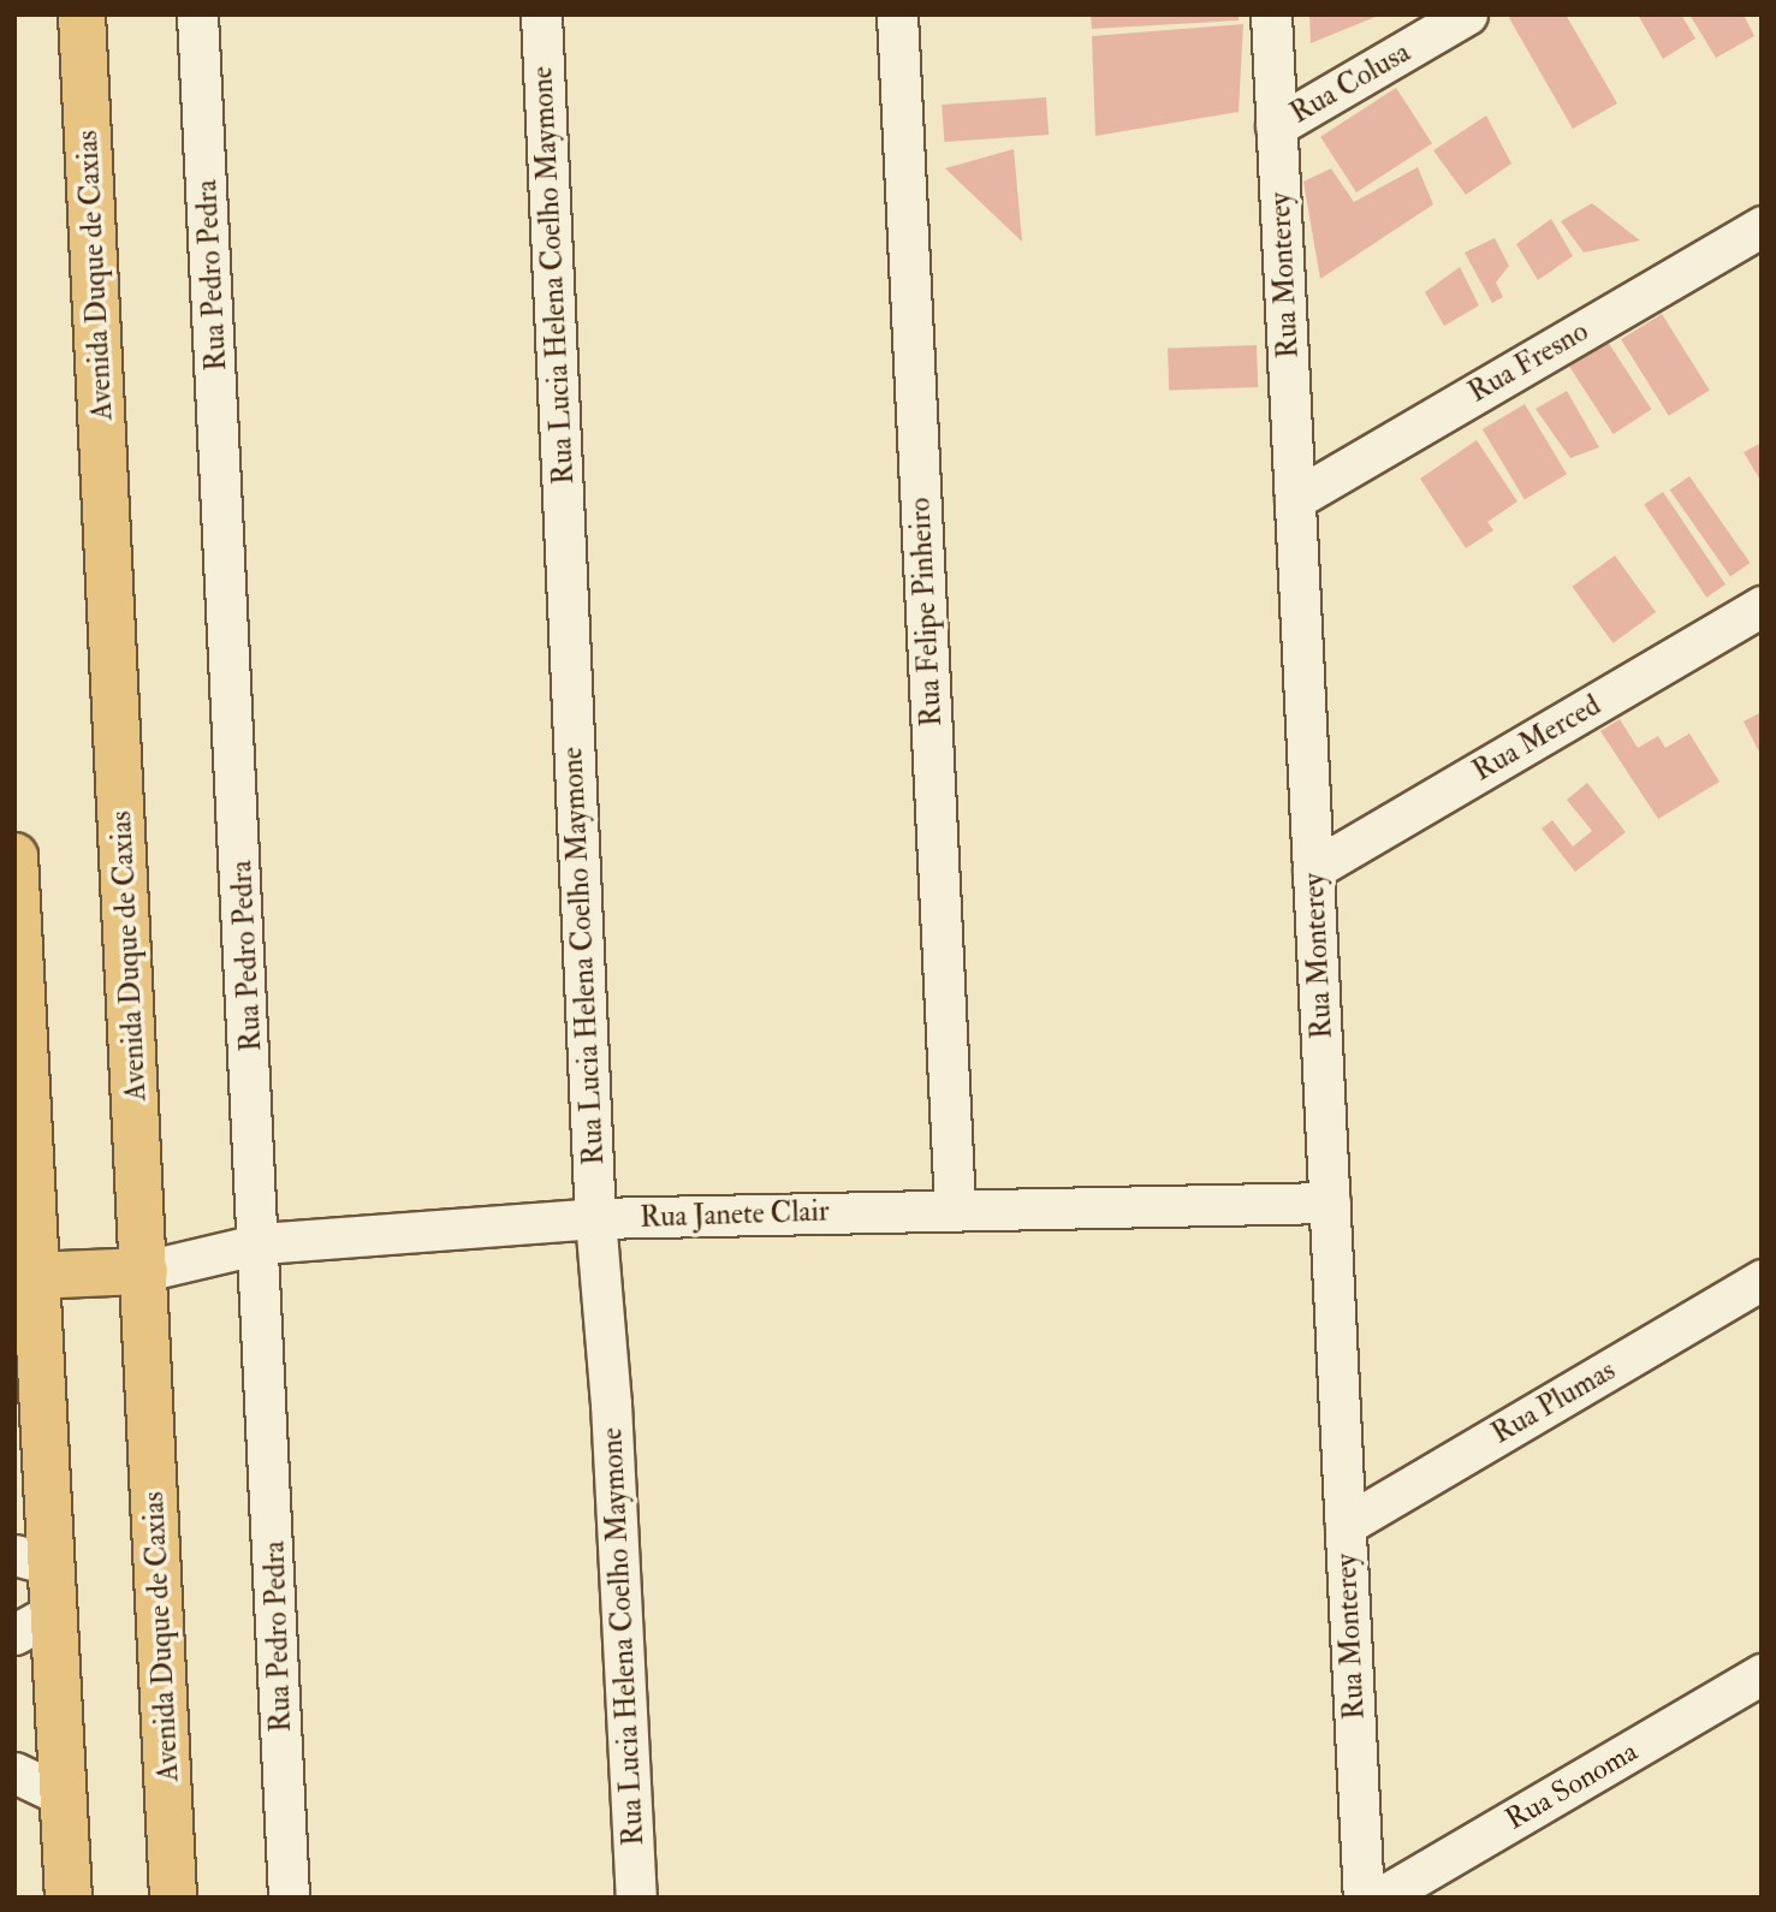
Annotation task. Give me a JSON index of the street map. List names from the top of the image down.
{
  "streets": {
    "main road": ["Avenida Duque de Caxias"],
    "street": [
      "Rua Colusa",
      "Rua Pedro Pedra",
      "Rua Lucia Helena Coelho Maymone",
      "Rua Monterey",
      "Rua Fresno",
      "Rua Felipe Pinheiro",
      "Rua Merced",
      "Rua Janete Clair",
      "Rua Plumas",
      "Rua Sonoma"
    ]
  },
  "crossings": [
    ["Rua Colusa", "Rua Monterey"],
    ["Avenida Duque de Caxias", "Rua Janete Clair"],
    ["Rua Pedro Pedra", "Rua Janete Clair"],
    ["Rua Lucia Helena Coelho Maymone", "Rua Janete Clair"],
    ["Rua Monterey", "Rua Fresno"],
    ["Rua Monterey", "Rua Merced"],
    ["Rua Monterey", "Rua Janete Clair"],
    ["Rua Monterey", "Rua Plumas"],
    ["Rua Felipe Pinheiro", "Rua Janete Clair"]
  ]
}
